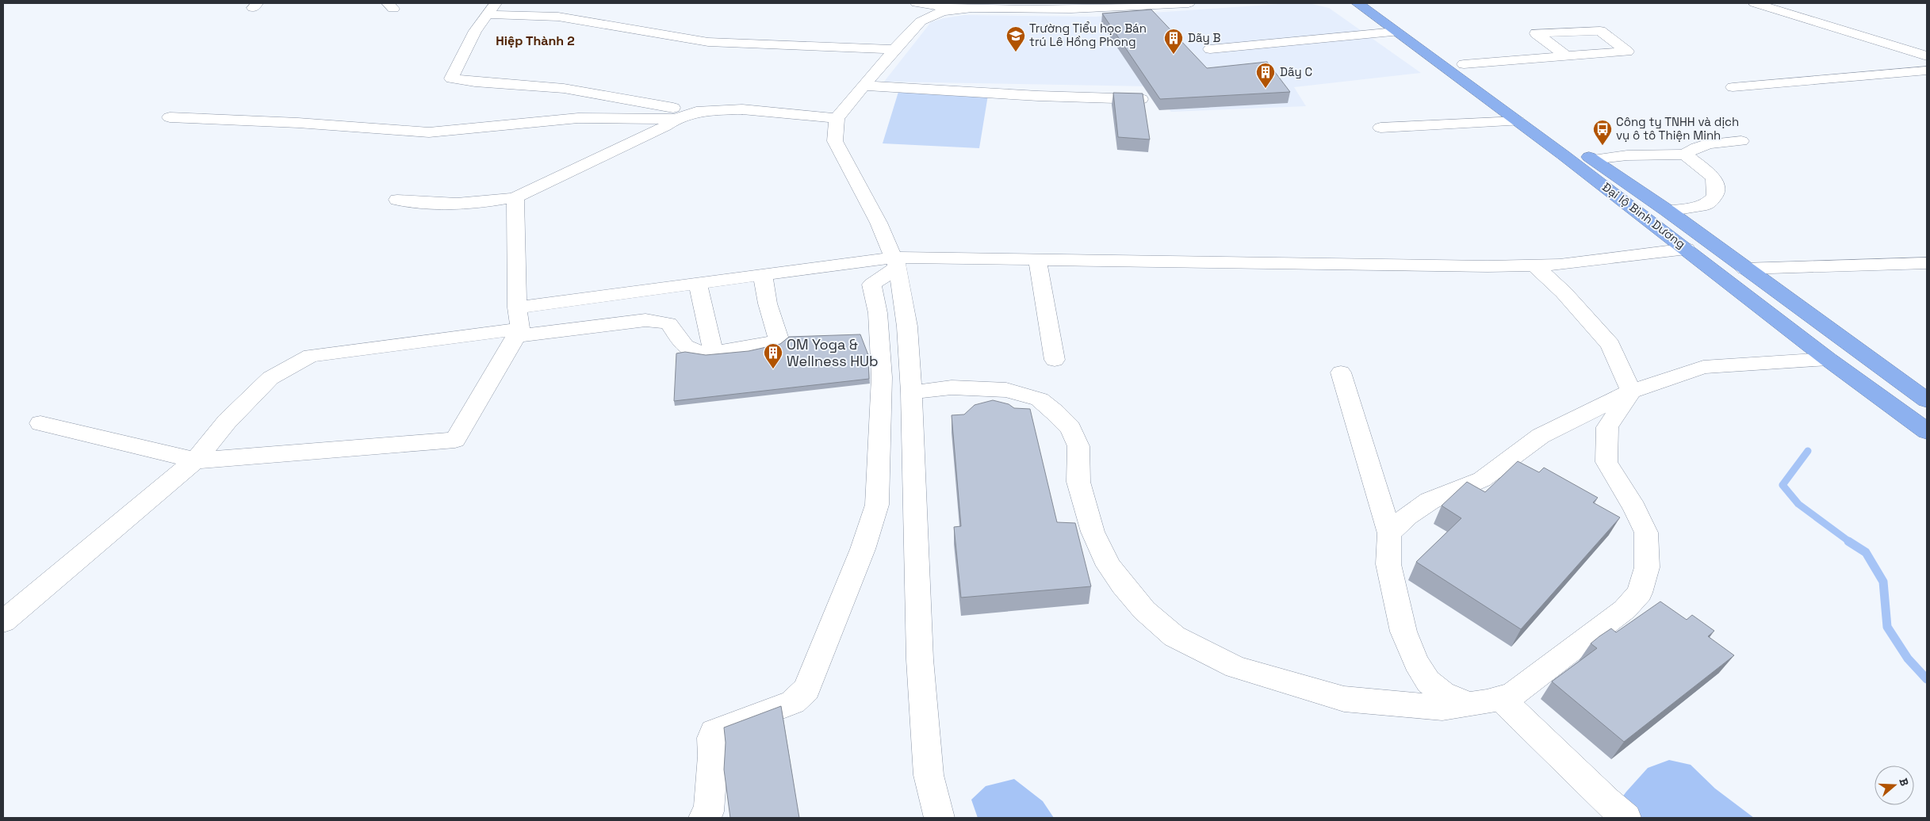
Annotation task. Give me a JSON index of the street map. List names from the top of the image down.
{
  "streets": {
    "highway": ["Đại lộ Bình Dương"]
  },
  "districts": ["Hiệp Thành 2"],
  "places": {
    "school or university": ["Trường Tiểu học Bán trú Lê Hồng Phong"],
    "building": ["Dãy B", "Dãy C", "OM Yoga & Wellness HUb"],
    "bus stop": ["Công ty TNHH và dịch vụ ô tô Thiện Minh"]
  },
  "north": "right"
}
